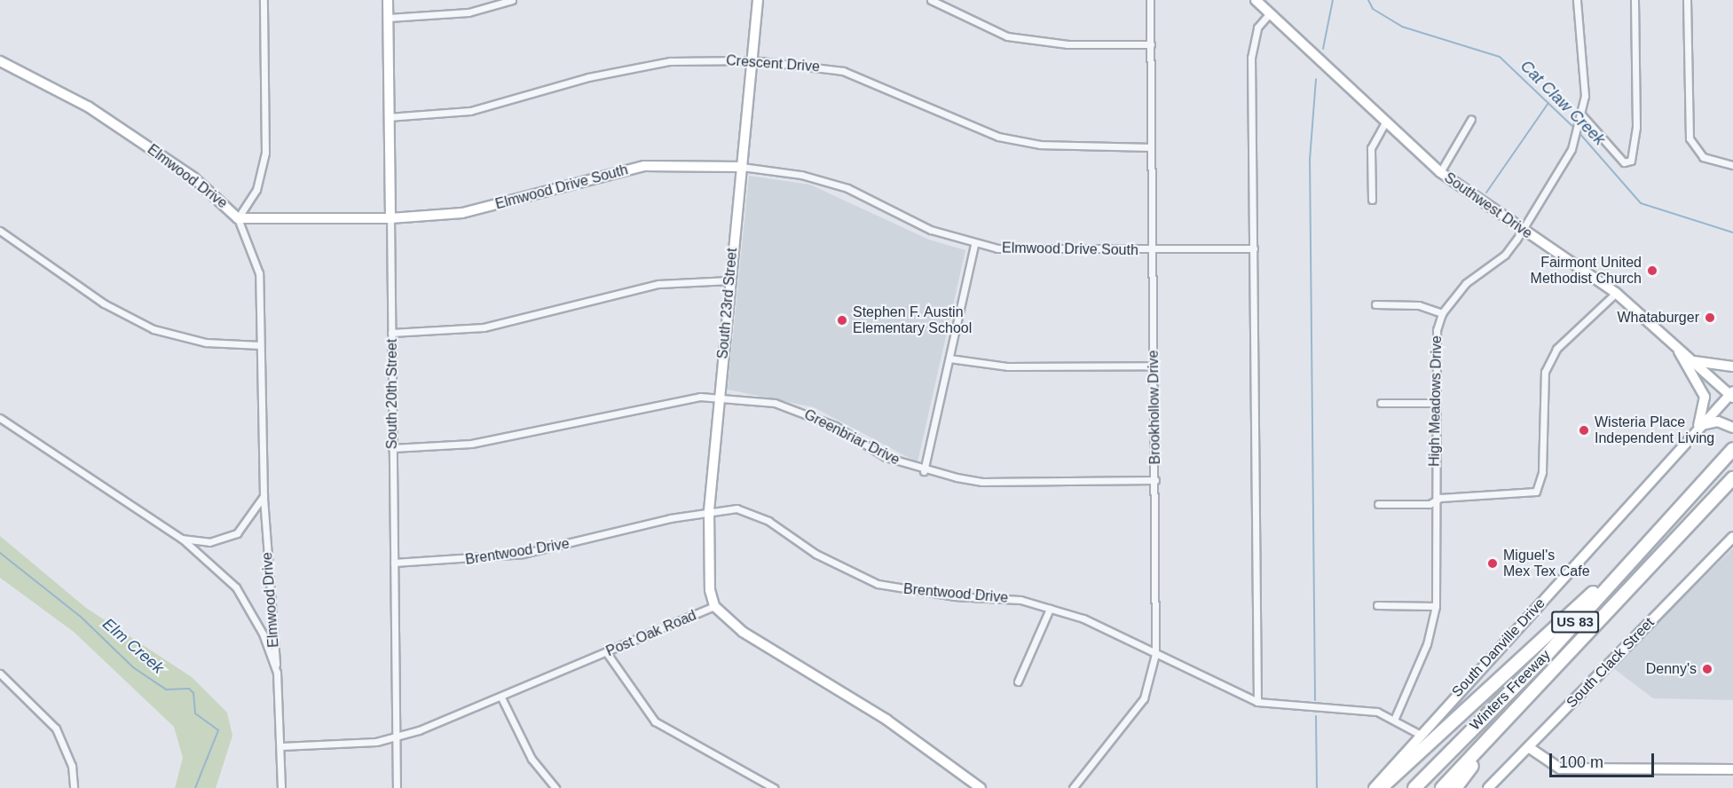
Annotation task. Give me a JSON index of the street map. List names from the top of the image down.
{
  "streets": {
    "highway": ["US 83", "Winters Freeway"],
    "street": [
      "Crescent Drive",
      "Elmwood Drive",
      "Elmwood Drive South",
      "Southwest Drive",
      "South 23rd Street",
      "South 20th Street",
      "High Meadows Drive",
      "Brookhollow Drive",
      "Greenbriar Drive",
      "Brentwood Drive",
      "Post Oak Road",
      "South Danville Drive",
      "South Clack Street"
    ]
  },
  "crossings": [
    ["Crescent Drive", "South 23rd Street"],
    ["Crescent Drive", "South 20th Street"],
    ["Crescent Drive", "Brookhollow Drive"],
    ["Elmwood Drive", "Elmwood Drive South"],
    ["Elmwood Drive", "Post Oak Road"],
    ["Elmwood Drive South", "South 23rd Street"],
    ["Elmwood Drive South", "South 20th Street"],
    ["Elmwood Drive South", "Brookhollow Drive"],
    ["Southwest Drive", "High Meadows Drive"],
    ["Southwest Drive", "South Danville Drive"],
    ["South 23rd Street", "Greenbriar Drive"],
    ["South 23rd Street", "Brentwood Drive"],
    ["South 23rd Street", "Post Oak Road"],
    ["South 20th Street", "Greenbriar Drive"],
    ["South 20th Street", "Brentwood Drive"],
    ["South 20th Street", "Post Oak Road"],
    ["High Meadows Drive", "Brentwood Drive"],
    ["Brookhollow Drive", "Greenbriar Drive"],
    ["Brookhollow Drive", "Brentwood Drive"],
    ["Brentwood Drive", "South Danville Drive"]
  ],
  "water": ["Cat Claw Creek", "Elm Creek"],
  "places": [
    "Fairmont United Methodist Church",
    "Whataburger",
    "Stephen F. Austin Elementary School",
    "Wisteria Place Independent Living",
    "Miguel's Mex Tex Cafe",
    "Denny's"
  ],
  "scale_bar": "100 m"
}
